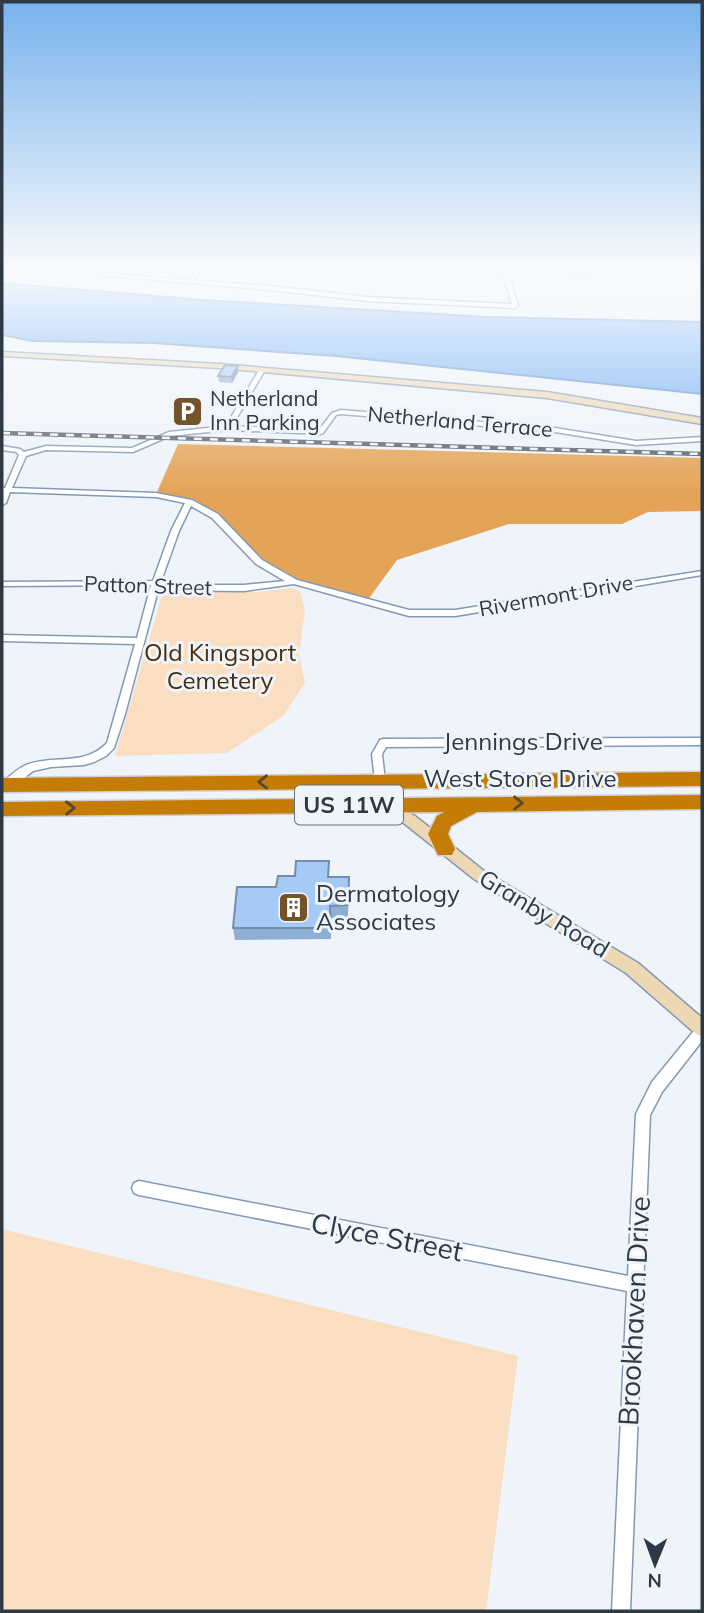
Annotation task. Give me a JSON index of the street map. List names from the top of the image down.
{
  "streets": {
    "highway": ["West Stone Drive", "US 11W"],
    "main road": ["Granby Road"],
    "street": [
      "Netherland Terrace",
      "Patton Street",
      "Rivermont Drive",
      "Jennings Drive",
      "Clyce Street",
      "Brookhaven Drive"
    ]
  },
  "crossings": [
    ["Patton Street", "Rivermont Drive"],
    ["Jennings Drive", "West Stone Drive"],
    ["West Stone Drive", "Granby Road"],
    ["Granby Road", "Brookhaven Drive"],
    ["Clyce Street", "Brookhaven Drive"]
  ],
  "parks": ["Old Kingsport Cemetery"],
  "places": {
    "parking": ["Netherland Inn Parking"],
    "building": ["Dermatology Associates"]
  },
  "north": "bottom"
}
